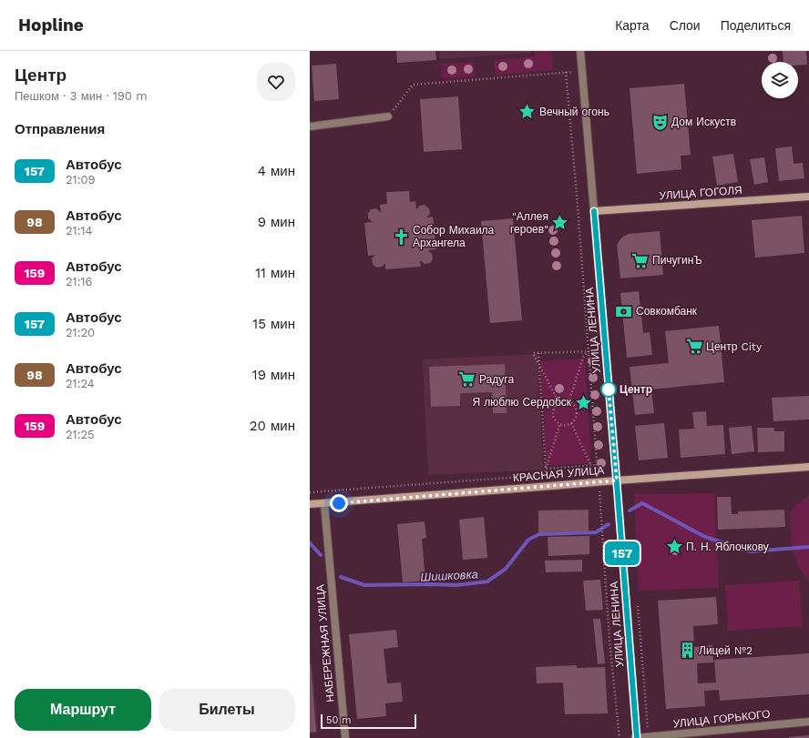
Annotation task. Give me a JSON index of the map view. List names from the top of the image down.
{
  "streets": {
    "street": [
      "УЛИЦА ГОГОЛЯ",
      "УЛИЦА ЛЕНИНА",
      "КРАСНАЯ УЛИЦА",
      "НАБЕРЕЖНАЯ УЛИЦА",
      "УЛИЦА ГОРЬКОГО"
    ]
  },
  "crossings": [
    ["УЛИЦА ГОГОЛЯ", "УЛИЦА ЛЕНИНА"],
    ["УЛИЦА ЛЕНИНА", "КРАСНАЯ УЛИЦА"],
    ["УЛИЦА ЛЕНИНА", "УЛИЦА ГОРЬКОГО"],
    ["КРАСНАЯ УЛИЦА", "НАБЕРЕЖНАЯ УЛИЦА"]
  ],
  "water": ["Шишковка"],
  "places": {
    "place": [
      "Вечный огонь",
      "\"Аллея героев\"",
      "Я люблю Сердобск",
      "П. Н. Яблочкову"
    ],
    "theatre": ["Дом Искуств"],
    "church": ["Собор Михаила Архангела"],
    "supermarket": ["ПичугинЪ", "Центр City", "Радуга"],
    "bank": ["Совкомбанк"],
    "other": ["Центр"],
    "building": ["Лицей №2"]
  },
  "lines": ["bus line 157"],
  "scale_bar": "50 m",
  "page": {
    "header": "Hopline",
    "nav": ["Карта", "Слои", "Поделиться"],
    "heading": [
      ["Центр", "Пешком · 3 мин · 190 m"],
      "Отправления"
    ],
    "on_map": "157",
    "list": [
      {
        "mark": "157",
        "name": "Автобус",
        "note": "21:09",
        "value": "4 мин"
      },
      {
        "mark": "98",
        "name": "Автобус",
        "note": "21:14",
        "value": "9 мин"
      },
      {
        "mark": "159",
        "name": "Автобус",
        "note": "21:16",
        "value": "11 мин"
      },
      {
        "mark": "157",
        "name": "Автобус",
        "note": "21:20",
        "value": "15 мин"
      },
      {
        "mark": "98",
        "name": "Автобус",
        "note": "21:24",
        "value": "19 мин"
      },
      {
        "mark": "159",
        "name": "Автобус",
        "note": "21:25",
        "value": "20 мин"
      }
    ],
    "buttons": ["Маршрут", "Билеты"],
    "scale": "50 m"
  }
}
